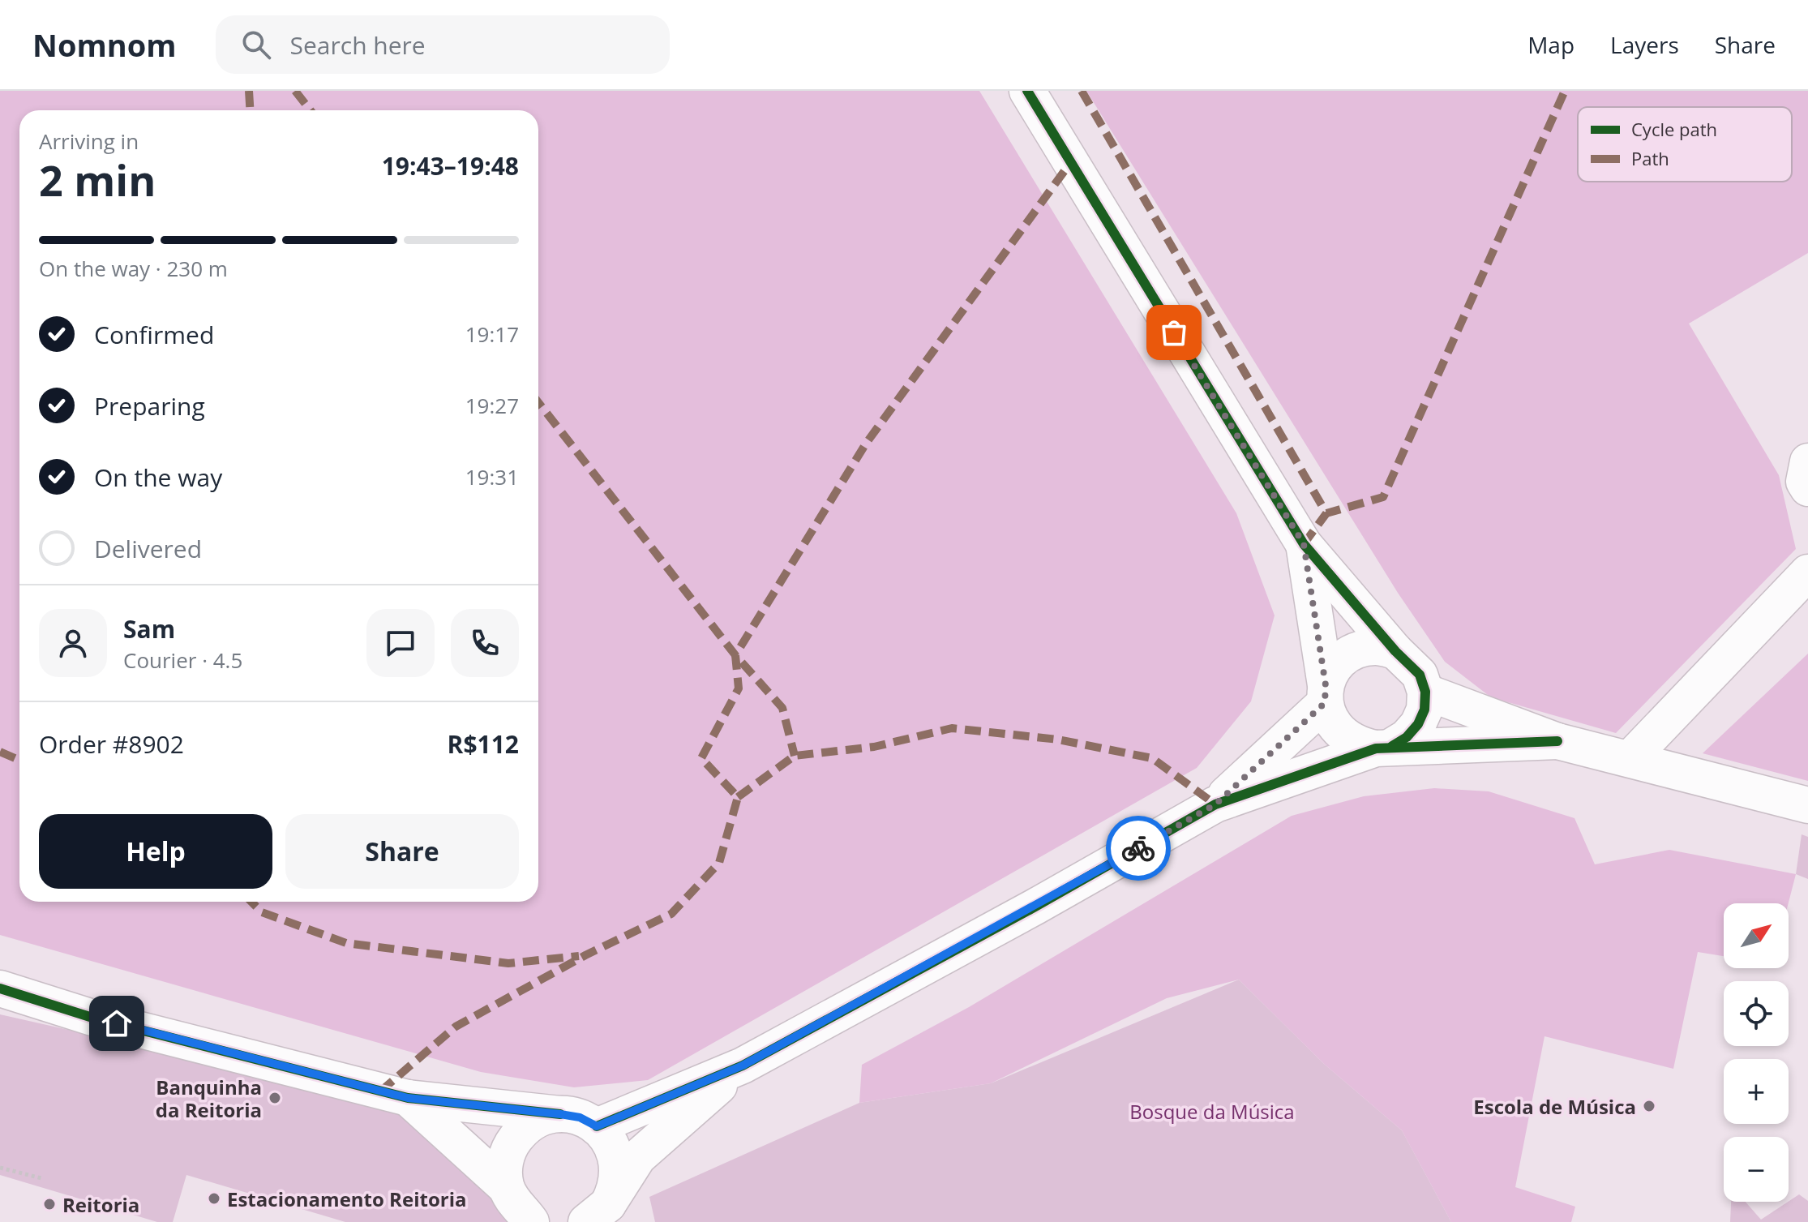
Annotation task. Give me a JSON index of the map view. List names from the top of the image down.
{
  "parks": ["Bosque da Música"],
  "places": [
    "Banquinha da Reitoria",
    "Escola de Música",
    "Estacionamento Reitoria",
    "Reitoria"
  ],
  "legend": ["Cycle path", "Path"],
  "north": "top right",
  "page": {
    "header": "Nomnom",
    "search": "Search here",
    "nav": ["Map", "Layers", "Share"],
    "heading": ["2 min", "Arriving in", "19:43–19:48"],
    "panel": [
      "Sam",
      "Courier · 4.5",
      "Order #8902",
      "R$112"
    ],
    "bar": "On the way · 230 m",
    "list": [
      ["Confirmed", "19:17"],
      ["Preparing", "19:27"],
      ["On the way", "19:31"],
      "Delivered"
    ],
    "buttons": ["Help", "Share"],
    "map_buttons": ["+", "−"]
  }
}
